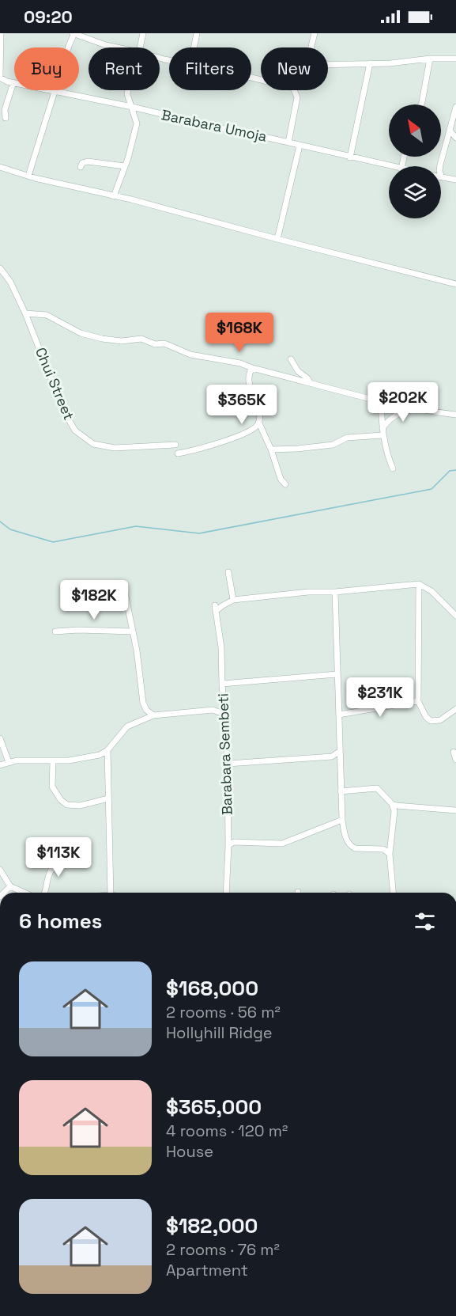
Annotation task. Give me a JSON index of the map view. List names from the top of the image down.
{
  "streets": {
    "street": ["Barabara Umoja", "Chui Street", "Barabara Sembeti"]
  },
  "north": "top left",
  "page": {
    "status": "09:20",
    "chip": [
      "Buy",
      "Rent",
      "Filters",
      "New"
    ],
    "price": [
      "$168K",
      "$202K",
      "$365K",
      "$182K",
      "$231K",
      "$113K"
    ],
    "heading": "6 homes",
    "list": [
      {
        "name": "$168,000",
        "note": "2 rooms · 56 m² · Hollyhill Ridge"
      },
      {
        "name": "$365,000",
        "note": "4 rooms · 120 m² · House"
      },
      {
        "name": "$182,000",
        "note": "2 rooms · 76 m² · Apartment"
      }
    ]
  }
}
